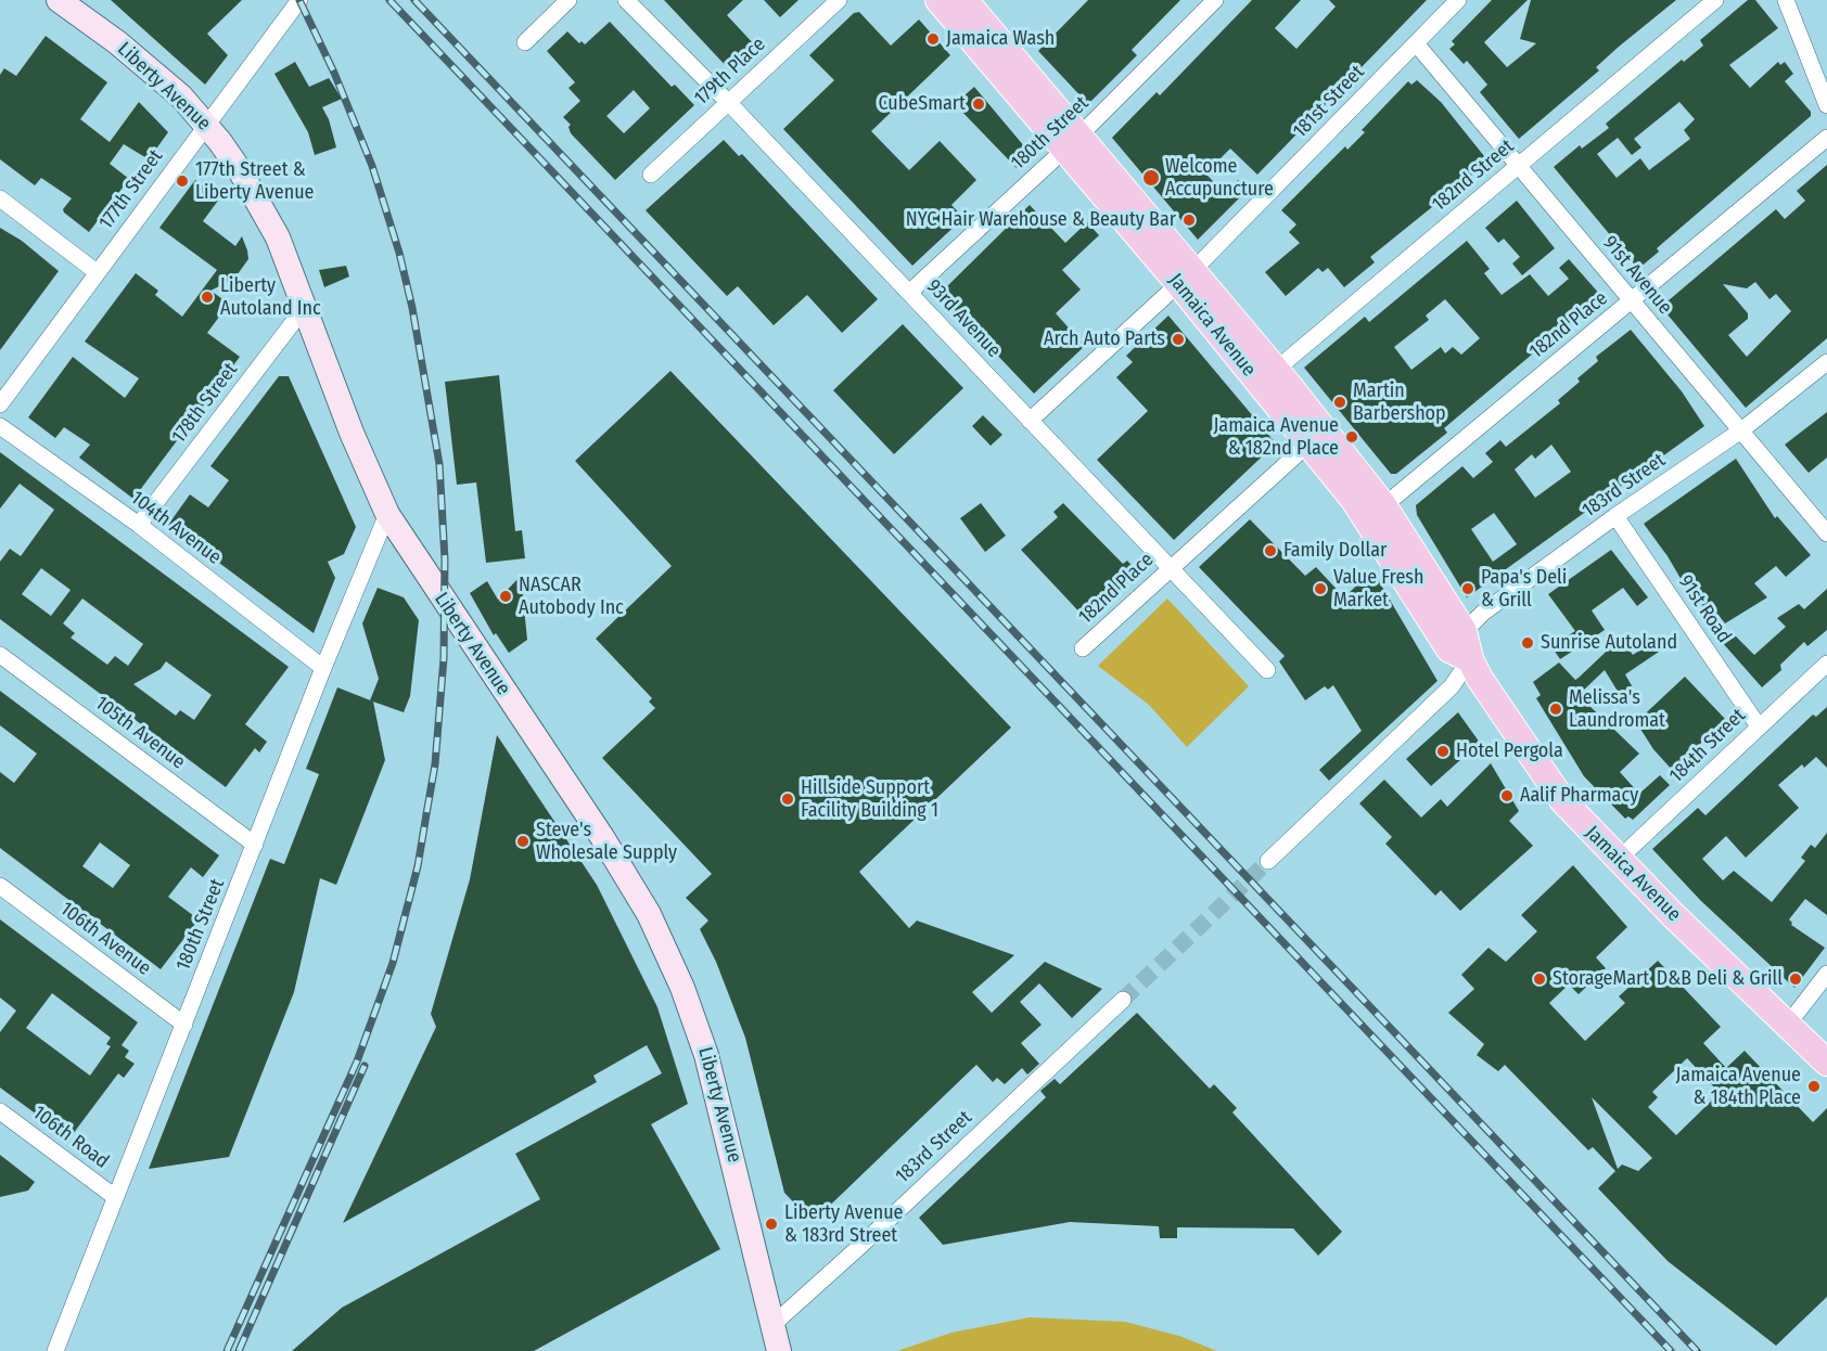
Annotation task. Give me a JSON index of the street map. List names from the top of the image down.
{
  "streets": {
    "main road": ["Liberty Avenue", "Jamaica Avenue"],
    "street": [
      "179th Place",
      "181st Street",
      "180th Street",
      "182nd Street",
      "177th Street",
      "91st Avenue",
      "93rd Avenue",
      "182nd Place",
      "178th Street",
      "183rd Street",
      "104th Avenue",
      "91st Road",
      "105th Avenue",
      "184th Street",
      "106th Avenue",
      "106th Road"
    ]
  },
  "crossings": [
    ["179th Place", "93rd Avenue"],
    ["Liberty Avenue", "180th Street"],
    ["Liberty Avenue", "177th Street"],
    ["Liberty Avenue", "178th Street"],
    ["Liberty Avenue", "183rd Street"],
    ["181st Street", "91st Avenue"],
    ["181st Street", "93rd Avenue"],
    ["181st Street", "Jamaica Avenue"],
    ["180th Street", "93rd Avenue"],
    ["180th Street", "Jamaica Avenue"],
    ["180th Street", "104th Avenue"],
    ["180th Street", "105th Avenue"],
    ["180th Street", "106th Avenue"],
    ["180th Street", "106th Road"],
    ["182nd Street", "91st Avenue"],
    ["182nd Street", "Jamaica Avenue"],
    ["91st Avenue", "182nd Place"],
    ["91st Avenue", "183rd Street"],
    ["93rd Avenue", "182nd Place"],
    ["Jamaica Avenue", "182nd Place"],
    ["Jamaica Avenue", "183rd Street"],
    ["Jamaica Avenue", "184th Street"],
    ["178th Street", "104th Avenue"],
    ["183rd Street", "91st Road"],
    ["91st Road", "184th Street"]
  ],
  "places": [
    "Jamaica Wash",
    "CubeSmart",
    "Welcome Accupuncture",
    "177th Street & Liberty Avenue",
    "NYC Hair Warehouse & Beauty Bar",
    "Liberty Autoland Inc",
    "Arch Auto Parts",
    "Martin Barbershop",
    "Jamaica Avenue & 182nd Place",
    "Family Dollar",
    "Value Fresh Market",
    "Papa's Deli & Grill",
    "NASCAR Autobody Inc",
    "Sunrise Autoland",
    "Melissa's Laundromat",
    "Hotel Pergola",
    "Aalif Pharmacy",
    "Hillside Support Facility Building 1",
    "Steve's Wholesale Supply",
    "StorageMart",
    "D&B Deli & Grill",
    "Jamaica Avenue & 184th Place",
    "Liberty Avenue & 183rd Street"
  ]
}
